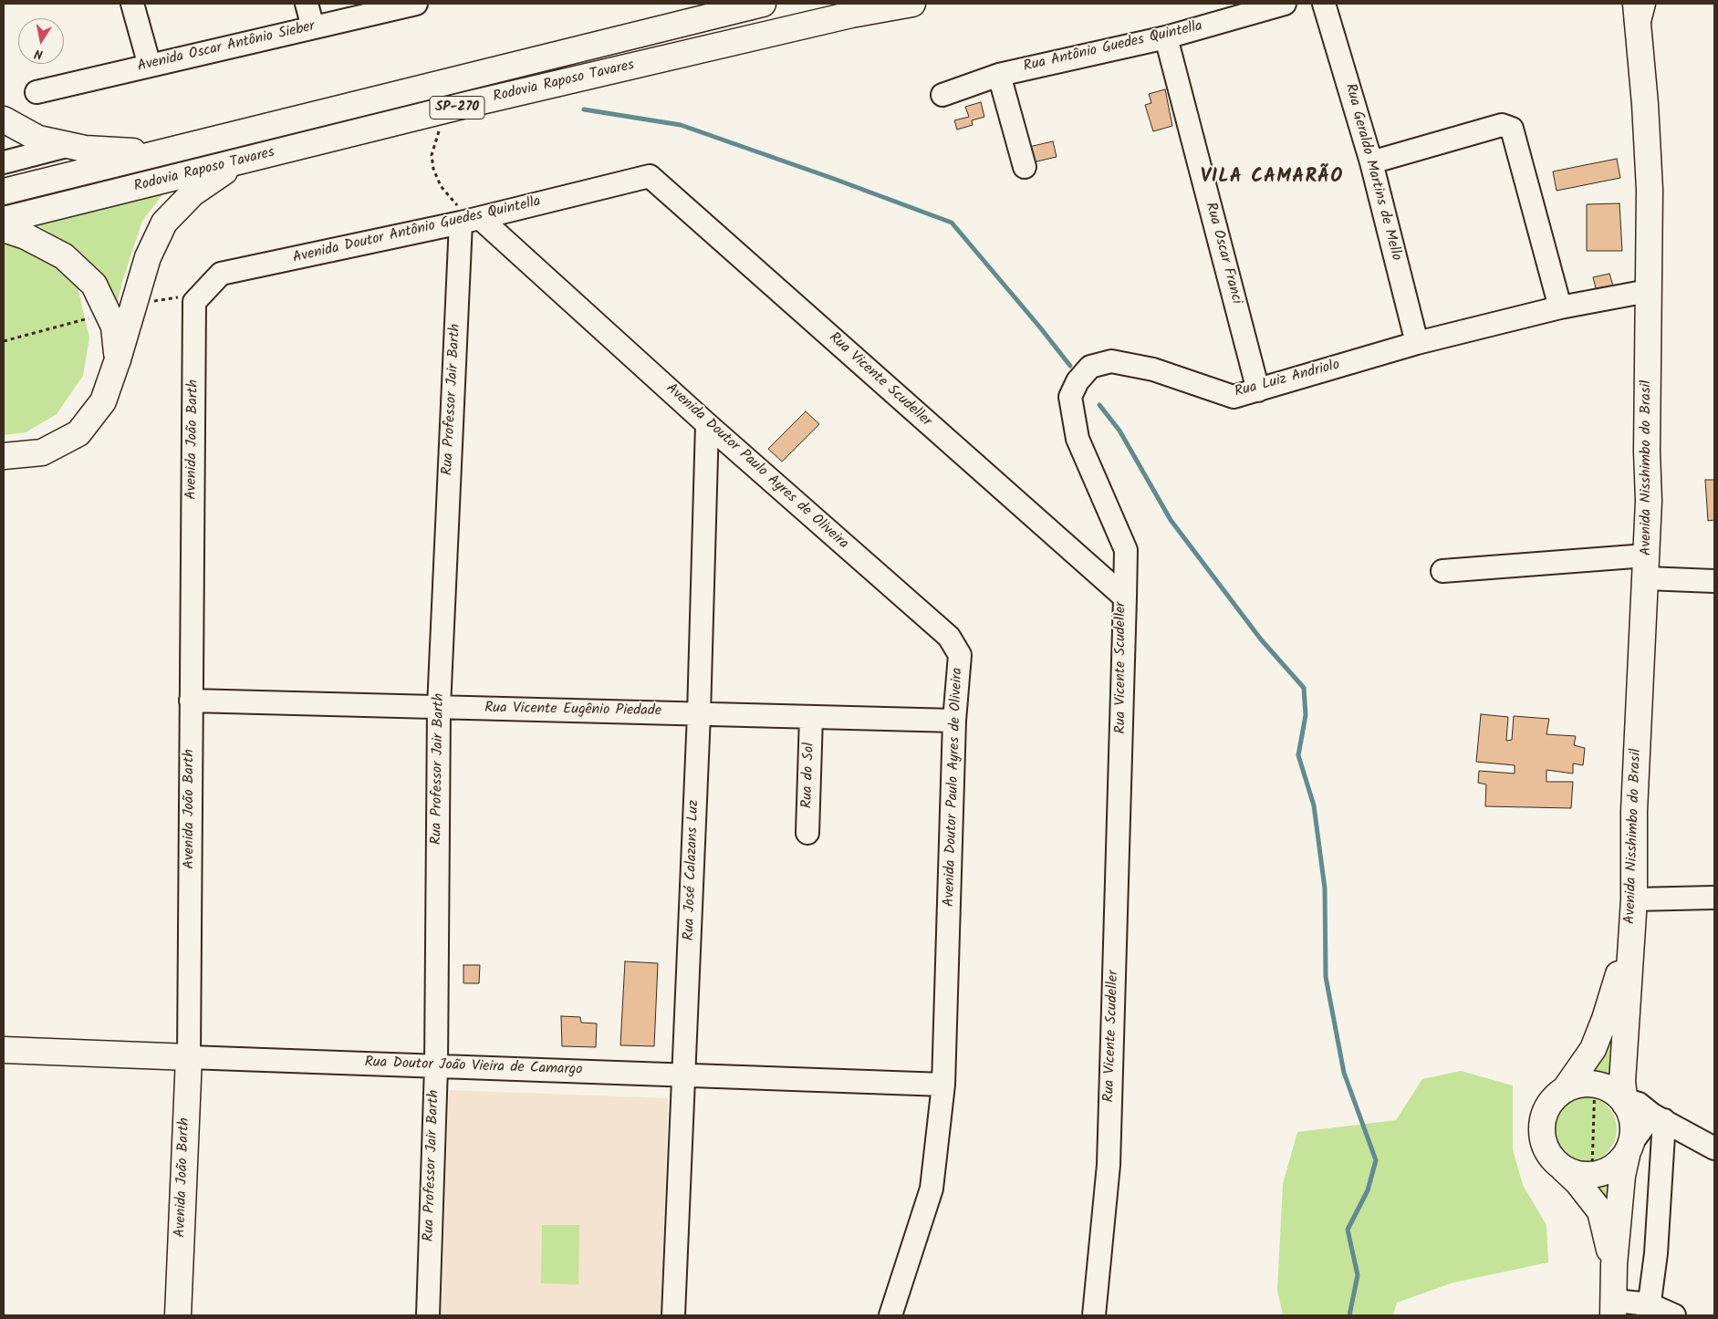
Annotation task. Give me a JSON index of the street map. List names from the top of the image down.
{
  "streets": {
    "main road": [
      "Rodovia Raposo Tavares",
      "SP-270",
      "Avenida João Barth",
      "Avenida Nisshimbo do Brasil",
      "Rua Doutor João Vieira de Camargo"
    ],
    "street": [
      "Avenida Oscar Antônio Sieber",
      "Rua Antônio Guedes Quintella",
      "Rua Geraldo Martins de Mello",
      "Avenida Doutor Antônio Guedes Quintella",
      "Rua Oscar Franci",
      "Rua Luiz Andriolo",
      "Rua Vicente Scudeller",
      "Rua Professor Jair Barth",
      "Avenida Doutor Paulo Ayres de Oliveira",
      "Rua Vicente Eugênio Piedade",
      "Rua do Sol",
      "Rua José Calazans Luz"
    ]
  },
  "crossings": [
    ["Rua Antônio Guedes Quintella", "Rua Oscar Franci"],
    ["Rua Geraldo Martins de Mello", "Rua Luiz Andriolo"],
    ["Avenida Doutor Antônio Guedes Quintella", "Rua Vicente Scudeller"],
    ["Avenida Doutor Antônio Guedes Quintella", "Rua Professor Jair Barth"],
    ["Avenida Doutor Antônio Guedes Quintella", "Avenida João Barth"],
    ["Avenida Doutor Antônio Guedes Quintella", "Avenida Doutor Paulo Ayres de Oliveira"],
    ["Rua Oscar Franci", "Rua Luiz Andriolo"],
    ["Rua Luiz Andriolo", "Rua Vicente Scudeller"],
    ["Rua Luiz Andriolo", "Avenida Nisshimbo do Brasil"],
    ["Rua Professor Jair Barth", "Avenida Doutor Paulo Ayres de Oliveira"],
    ["Rua Professor Jair Barth", "Rua Vicente Eugênio Piedade"],
    ["Rua Professor Jair Barth", "Rua Doutor João Vieira de Camargo"],
    ["Avenida João Barth", "Rua Vicente Eugênio Piedade"],
    ["Avenida João Barth", "Rua Doutor João Vieira de Camargo"],
    ["Avenida Doutor Paulo Ayres de Oliveira", "Rua Vicente Eugênio Piedade"],
    ["Avenida Doutor Paulo Ayres de Oliveira", "Rua José Calazans Luz"],
    ["Avenida Doutor Paulo Ayres de Oliveira", "Rua Doutor João Vieira de Camargo"],
    ["Rua Vicente Eugênio Piedade", "Rua do Sol"],
    ["Rua Vicente Eugênio Piedade", "Rua José Calazans Luz"],
    ["Rua José Calazans Luz", "Rua Doutor João Vieira de Camargo"]
  ],
  "districts": ["VILA CAMARÃO"],
  "north": "bottom"
}
